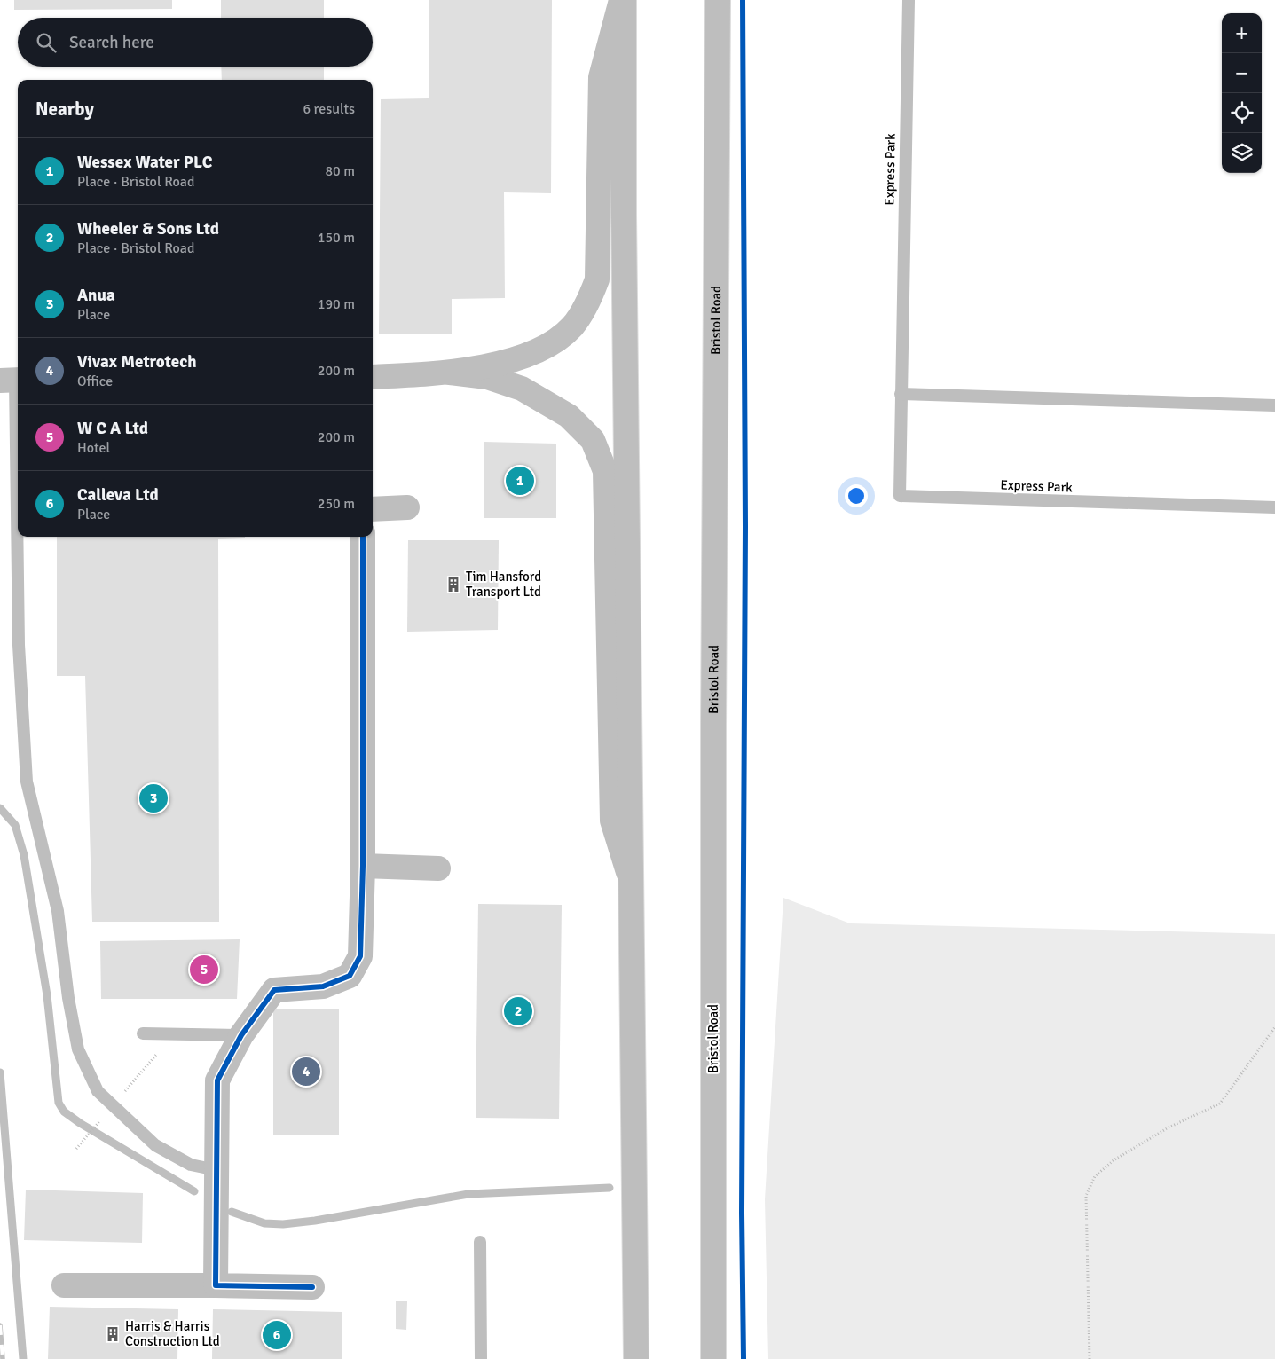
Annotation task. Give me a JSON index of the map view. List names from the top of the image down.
{
  "streets": {
    "main road": ["Bristol Road"],
    "lane": ["Express Park"]
  },
  "places": {
    "building": ["Tim Hansford Transport Ltd", "Harris & Harris Construction Ltd"]
  },
  "page": {
    "map_buttons": ["+", "−"],
    "search": "Search here",
    "heading": ["Nearby", "6 results"],
    "list": [
      {
        "mark": "1",
        "name": "Wessex Water PLC",
        "note": "Place · Bristol Road",
        "value": "80 m"
      },
      {
        "mark": "2",
        "name": "Wheeler & Sons Ltd",
        "note": "Place · Bristol Road",
        "value": "150 m"
      },
      {
        "mark": "3",
        "name": "Anua",
        "note": "Place",
        "value": "190 m"
      },
      {
        "mark": "4",
        "name": "Vivax Metrotech",
        "note": "Office",
        "value": "200 m"
      },
      {
        "mark": "5",
        "name": "W C A Ltd",
        "note": "Hotel",
        "value": "200 m"
      },
      {
        "mark": "6",
        "name": "Calleva Ltd",
        "note": "Place",
        "value": "250 m"
      }
    ],
    "pins": [
      "1",
      "3",
      "5",
      "2",
      "4",
      "6"
    ]
  }
}
